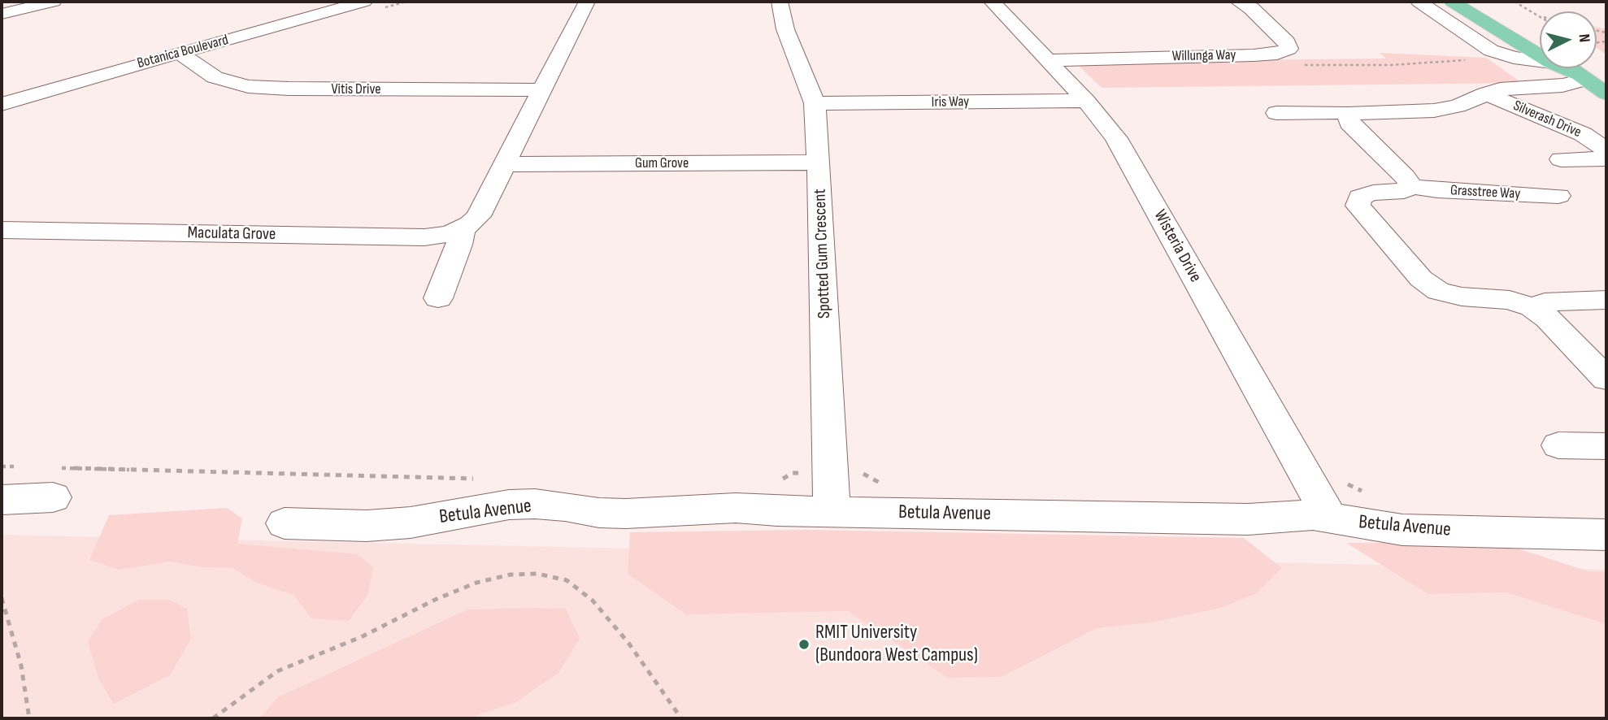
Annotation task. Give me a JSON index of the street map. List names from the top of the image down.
{
  "streets": {
    "street": [
      "Botanica Boulevard",
      "Willunga Way",
      "Vitis Drive",
      "Iris Way",
      "Silverash Drive",
      "Gum Grove",
      "Grasstree Way",
      "Maculata Grove",
      "Wisteria Drive",
      "Spotted Gum Crescent",
      "Betula Avenue"
    ]
  },
  "crossings": [
    ["Botanica Boulevard", "Vitis Drive"],
    ["Willunga Way", "Wisteria Drive"],
    ["Iris Way", "Wisteria Drive"],
    ["Iris Way", "Spotted Gum Crescent"],
    ["Gum Grove", "Spotted Gum Crescent"],
    ["Wisteria Drive", "Betula Avenue"],
    ["Spotted Gum Crescent", "Betula Avenue"]
  ],
  "places": ["RMIT University (Bundoora West Campus)"],
  "north": "right"
}
